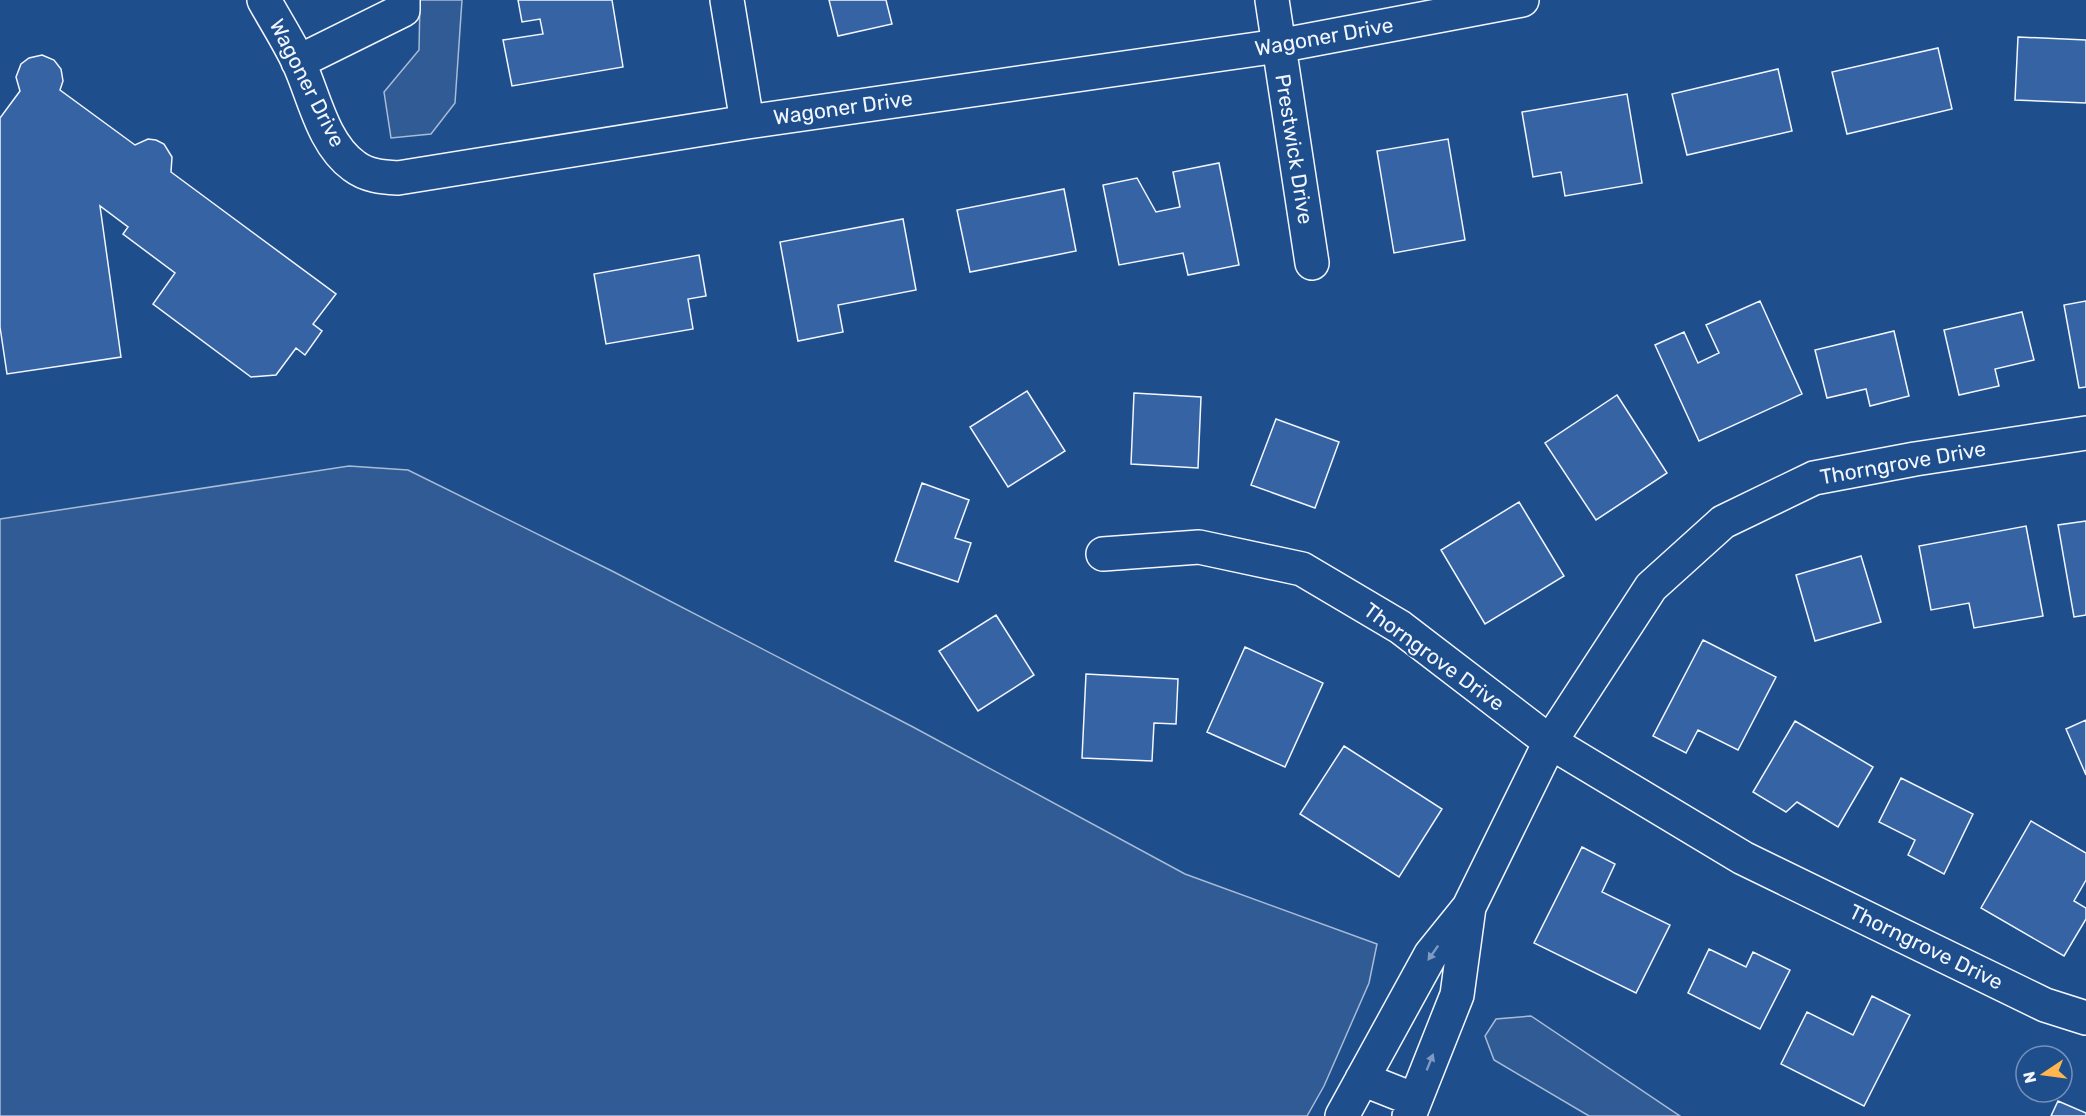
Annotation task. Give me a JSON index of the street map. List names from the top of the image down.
{
  "streets": {
    "street": ["Wagoner Drive", "Prestwick Drive", "Thorngrove Drive"]
  },
  "crossings": [
    ["Wagoner Drive", "Prestwick Drive"]
  ],
  "north": "left"
}
